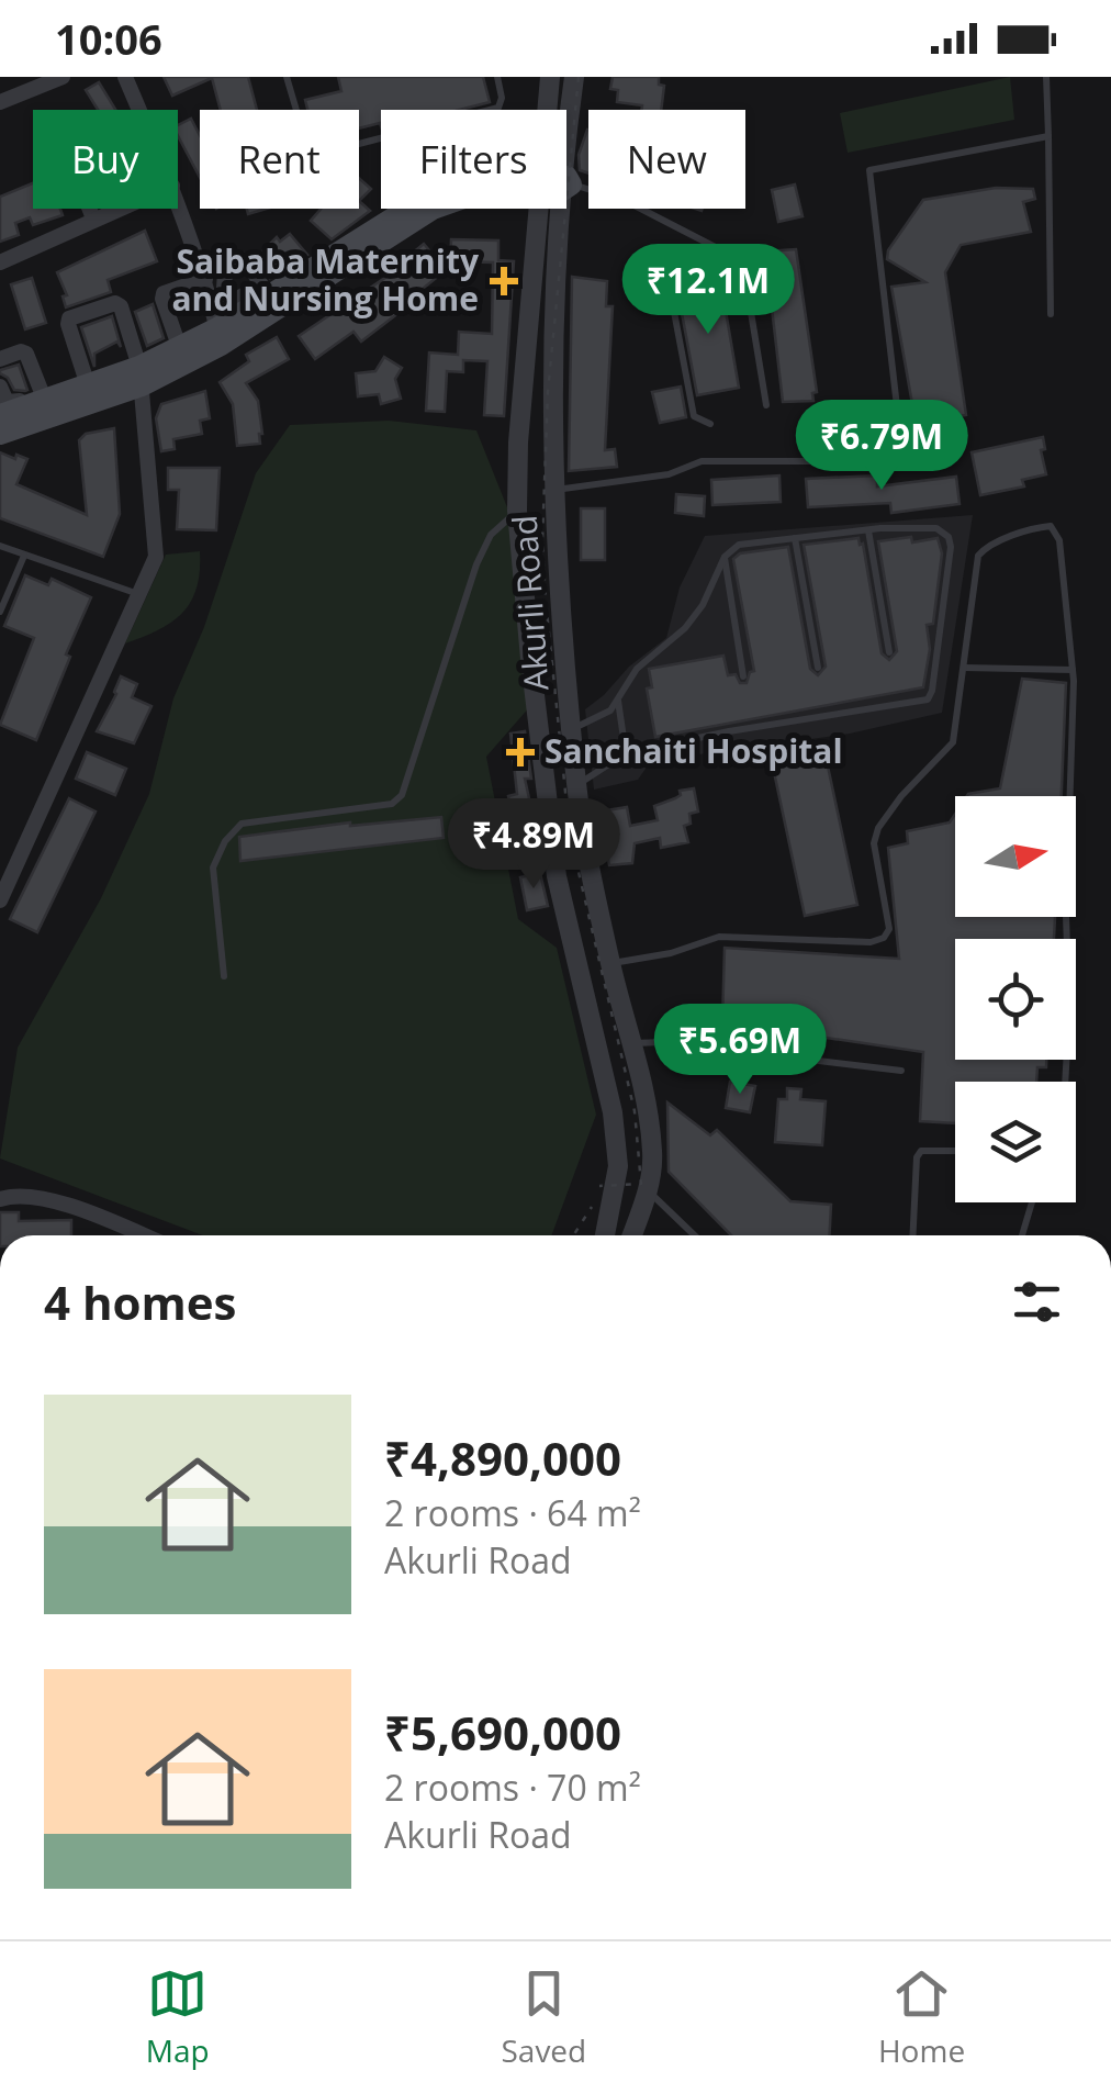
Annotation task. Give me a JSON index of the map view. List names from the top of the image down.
{
  "streets": {
    "street": ["Akurli Road"]
  },
  "places": {
    "health": ["Saibaba Maternity and Nursing Home", "Sanchaiti Hospital"]
  },
  "north": "right",
  "page": {
    "status": "10:06",
    "chip": [
      "Buy",
      "Rent",
      "Filters",
      "New"
    ],
    "price": [
      "₹12.1M",
      "₹6.79M",
      "₹4.89M",
      "₹5.69M"
    ],
    "heading": "4 homes",
    "list": [
      {
        "name": "₹4,890,000",
        "note": "2 rooms · 64 m² · Akurli Road"
      },
      {
        "name": "₹5,690,000",
        "note": "2 rooms · 70 m² · Akurli Road"
      }
    ],
    "tabs": ["Map", "Saved", "Home"]
  }
}
